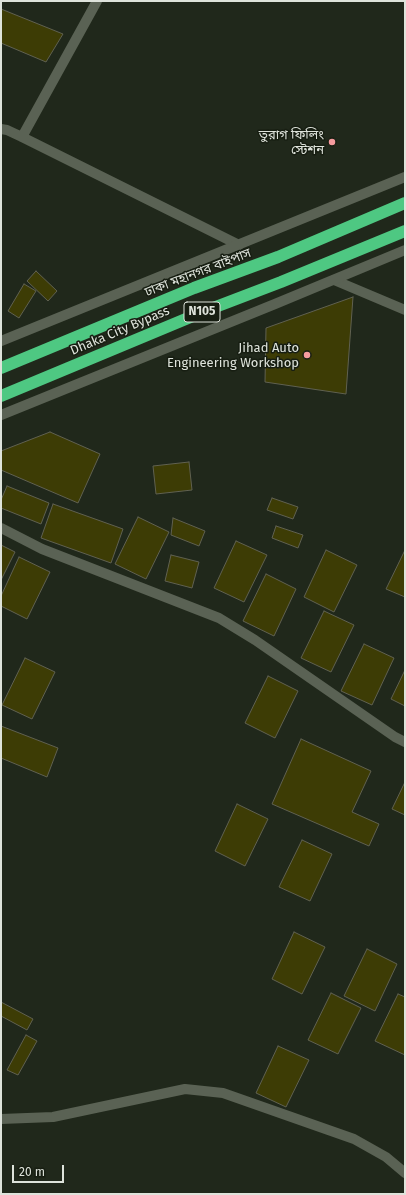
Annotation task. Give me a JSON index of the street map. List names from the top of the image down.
{
  "streets": {
    "highway": ["ঢাকা মহানগর বাইপাস", "N105", "Dhaka City Bypass"]
  },
  "places": ["তুরাগ ফিলিং স্টেশন", "Jihad Auto Engineering Workshop"],
  "scale_bar": "20 m"
}
